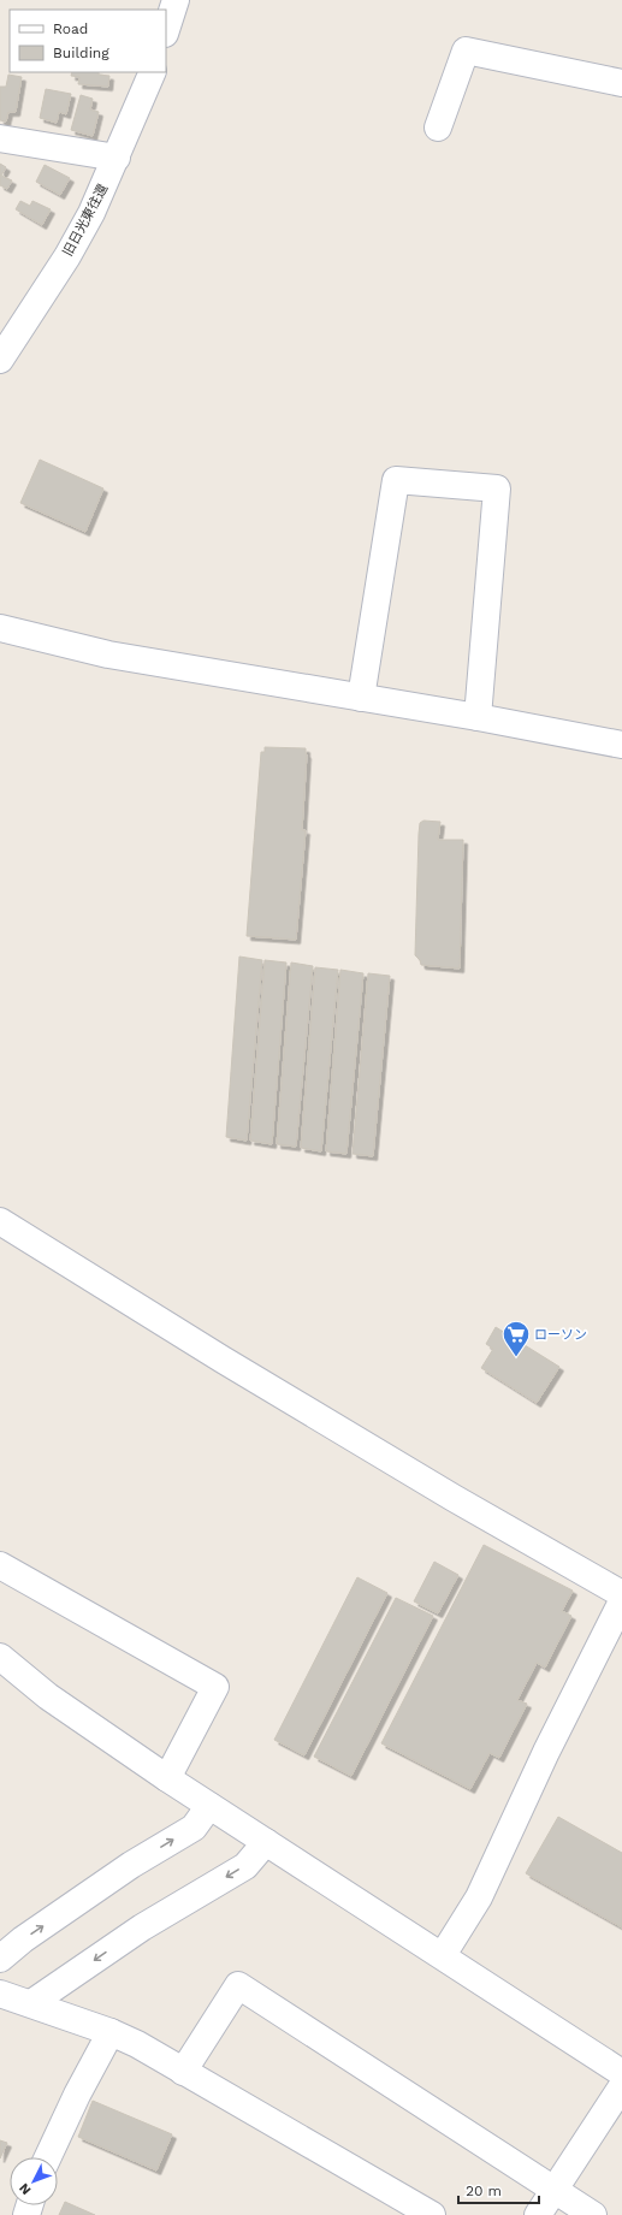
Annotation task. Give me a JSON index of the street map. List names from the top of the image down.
{
  "streets": {
    "street": ["旧日光東往還"]
  },
  "places": {
    "supermarket": ["ローソン"]
  },
  "legend": ["Road", "Building"],
  "scale_bar": "20 m",
  "north": "bottom left"
}
